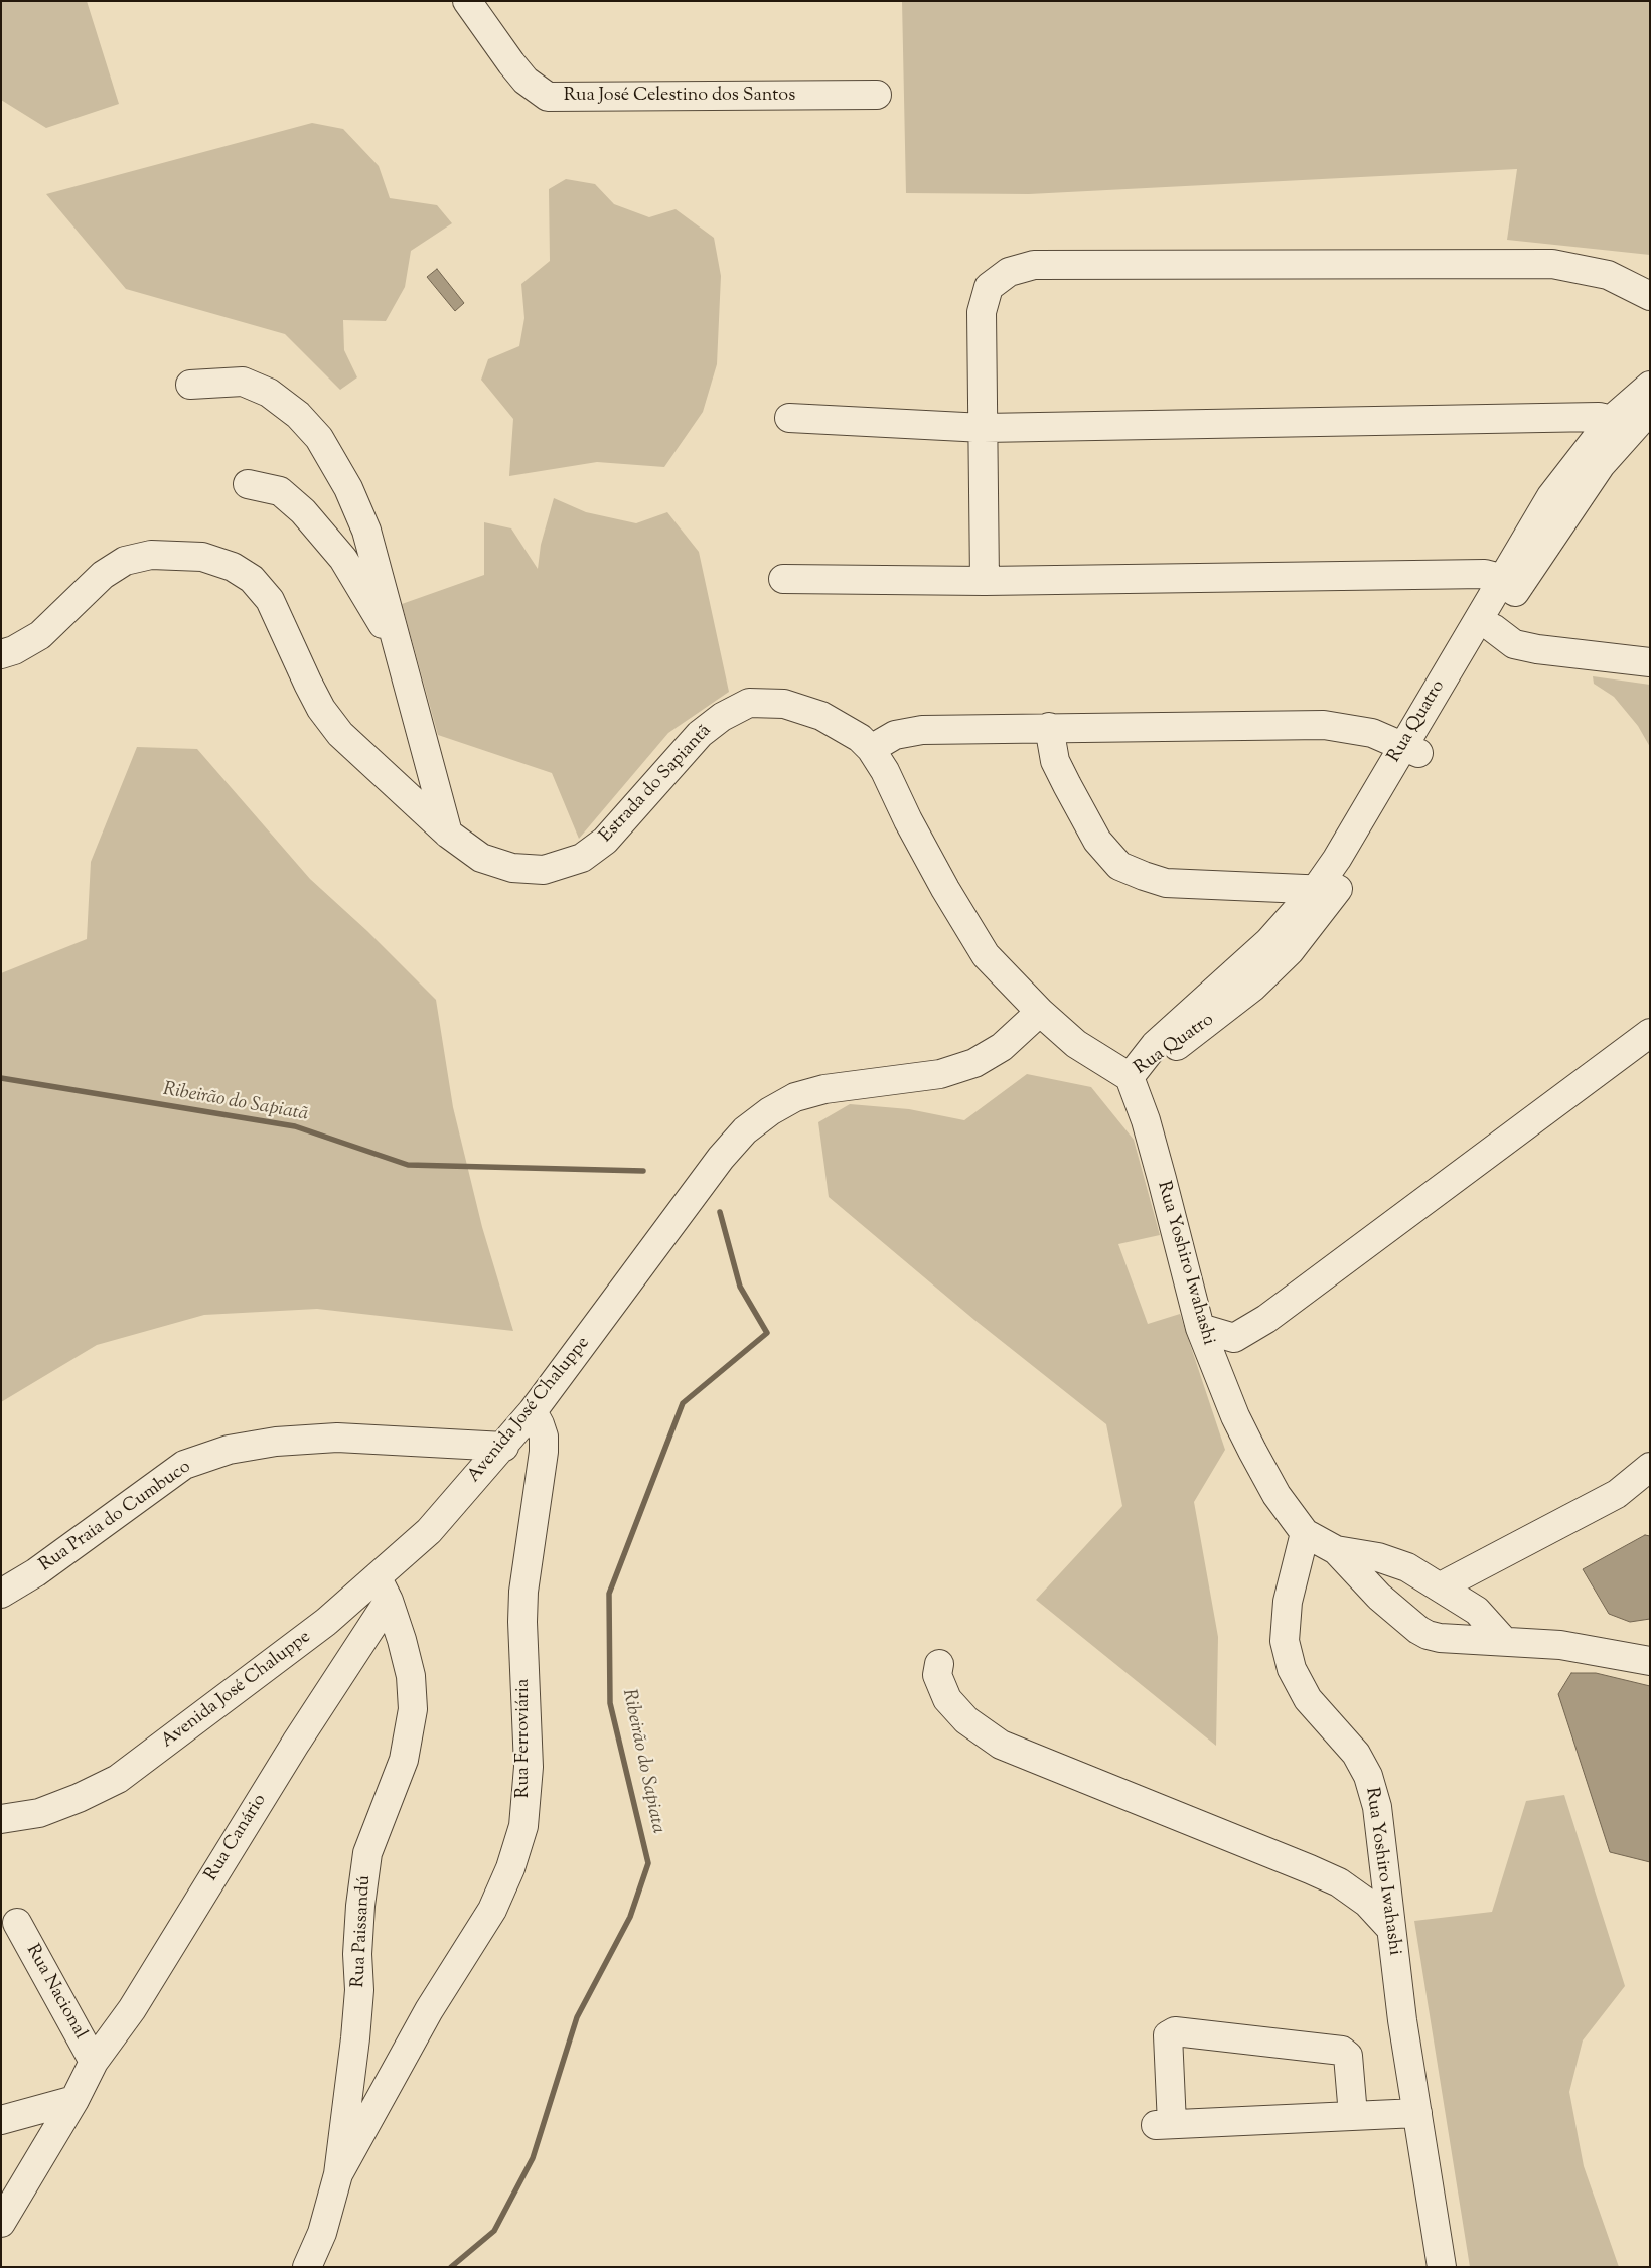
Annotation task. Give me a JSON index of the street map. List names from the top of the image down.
{
  "streets": {
    "street": [
      "Rua José Celestino dos Santos",
      "Rua Quatro",
      "Estrada do Sapiantã",
      "Rua Yoshiro Iwahashi",
      "Avenida José Chaluppe",
      "Rua Praia do Cumbuco",
      "Rua Ferroviária",
      "Rua Canário",
      "Rua Paissandú",
      "Rua Nacional"
    ]
  },
  "crossings": [
    ["Rua Quatro", "Estrada do Sapiantã"],
    ["Rua Quatro", "Rua Yoshiro Iwahashi"],
    ["Estrada do Sapiantã", "Rua Yoshiro Iwahashi"],
    ["Estrada do Sapiantã", "Avenida José Chaluppe"],
    ["Avenida José Chaluppe", "Rua Praia do Cumbuco"],
    ["Avenida José Chaluppe", "Rua Ferroviária"],
    ["Avenida José Chaluppe", "Rua Canário"],
    ["Avenida José Chaluppe", "Rua Paissandú"],
    ["Rua Ferroviária", "Rua Paissandú"],
    ["Rua Canário", "Rua Paissandú"],
    ["Rua Canário", "Rua Nacional"]
  ],
  "water": ["Ribeirão do Sapiatã", "Ribeirão do Sapiata"]
}
